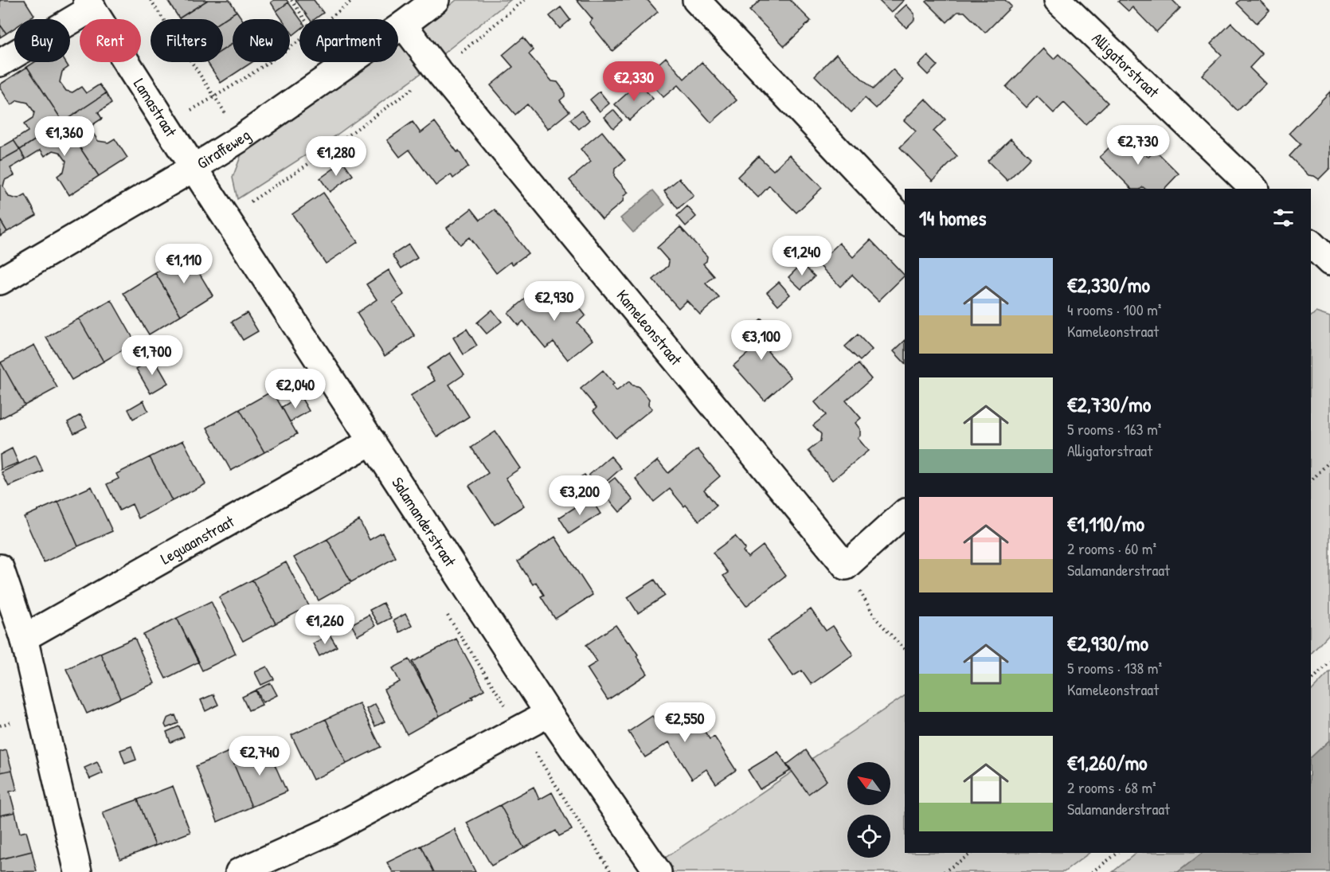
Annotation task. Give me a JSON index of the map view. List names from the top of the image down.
{
  "streets": {
    "street": [
      "Alligatorstraat",
      "Lamastraat",
      "Giraffeweg",
      "Kameleonstraat",
      "Salamanderstraat",
      "Leguaanstraat"
    ]
  },
  "crossings": [
    ["Lamastraat", "Giraffeweg"],
    ["Lamastraat", "Salamanderstraat"],
    ["Giraffeweg", "Kameleonstraat"],
    ["Giraffeweg", "Salamanderstraat"],
    ["Salamanderstraat", "Leguaanstraat"]
  ],
  "north": "top left",
  "page": {
    "chip": [
      "Buy",
      "Rent",
      "Filters",
      "New",
      "Apartment"
    ],
    "price": [
      "€2,330",
      "€1,360",
      "€2,730",
      "€1,280",
      "€1,240",
      "€1,110",
      "€2,930",
      "€3,100",
      "€1,700",
      "€2,040",
      "€3,200",
      "€1,260",
      "€2,550",
      "€2,740"
    ],
    "heading": "14 homes",
    "list": [
      {
        "name": "€2,330/mo",
        "note": "4 rooms · 100 m² · Kameleonstraat"
      },
      {
        "name": "€2,730/mo",
        "note": "5 rooms · 163 m² · Alligatorstraat"
      },
      {
        "name": "€1,110/mo",
        "note": "2 rooms · 60 m² · Salamanderstraat"
      },
      {
        "name": "€2,930/mo",
        "note": "5 rooms · 138 m² · Kameleonstraat"
      },
      {
        "name": "€1,260/mo",
        "note": "2 rooms · 68 m² · Salamanderstraat"
      }
    ]
  }
}
